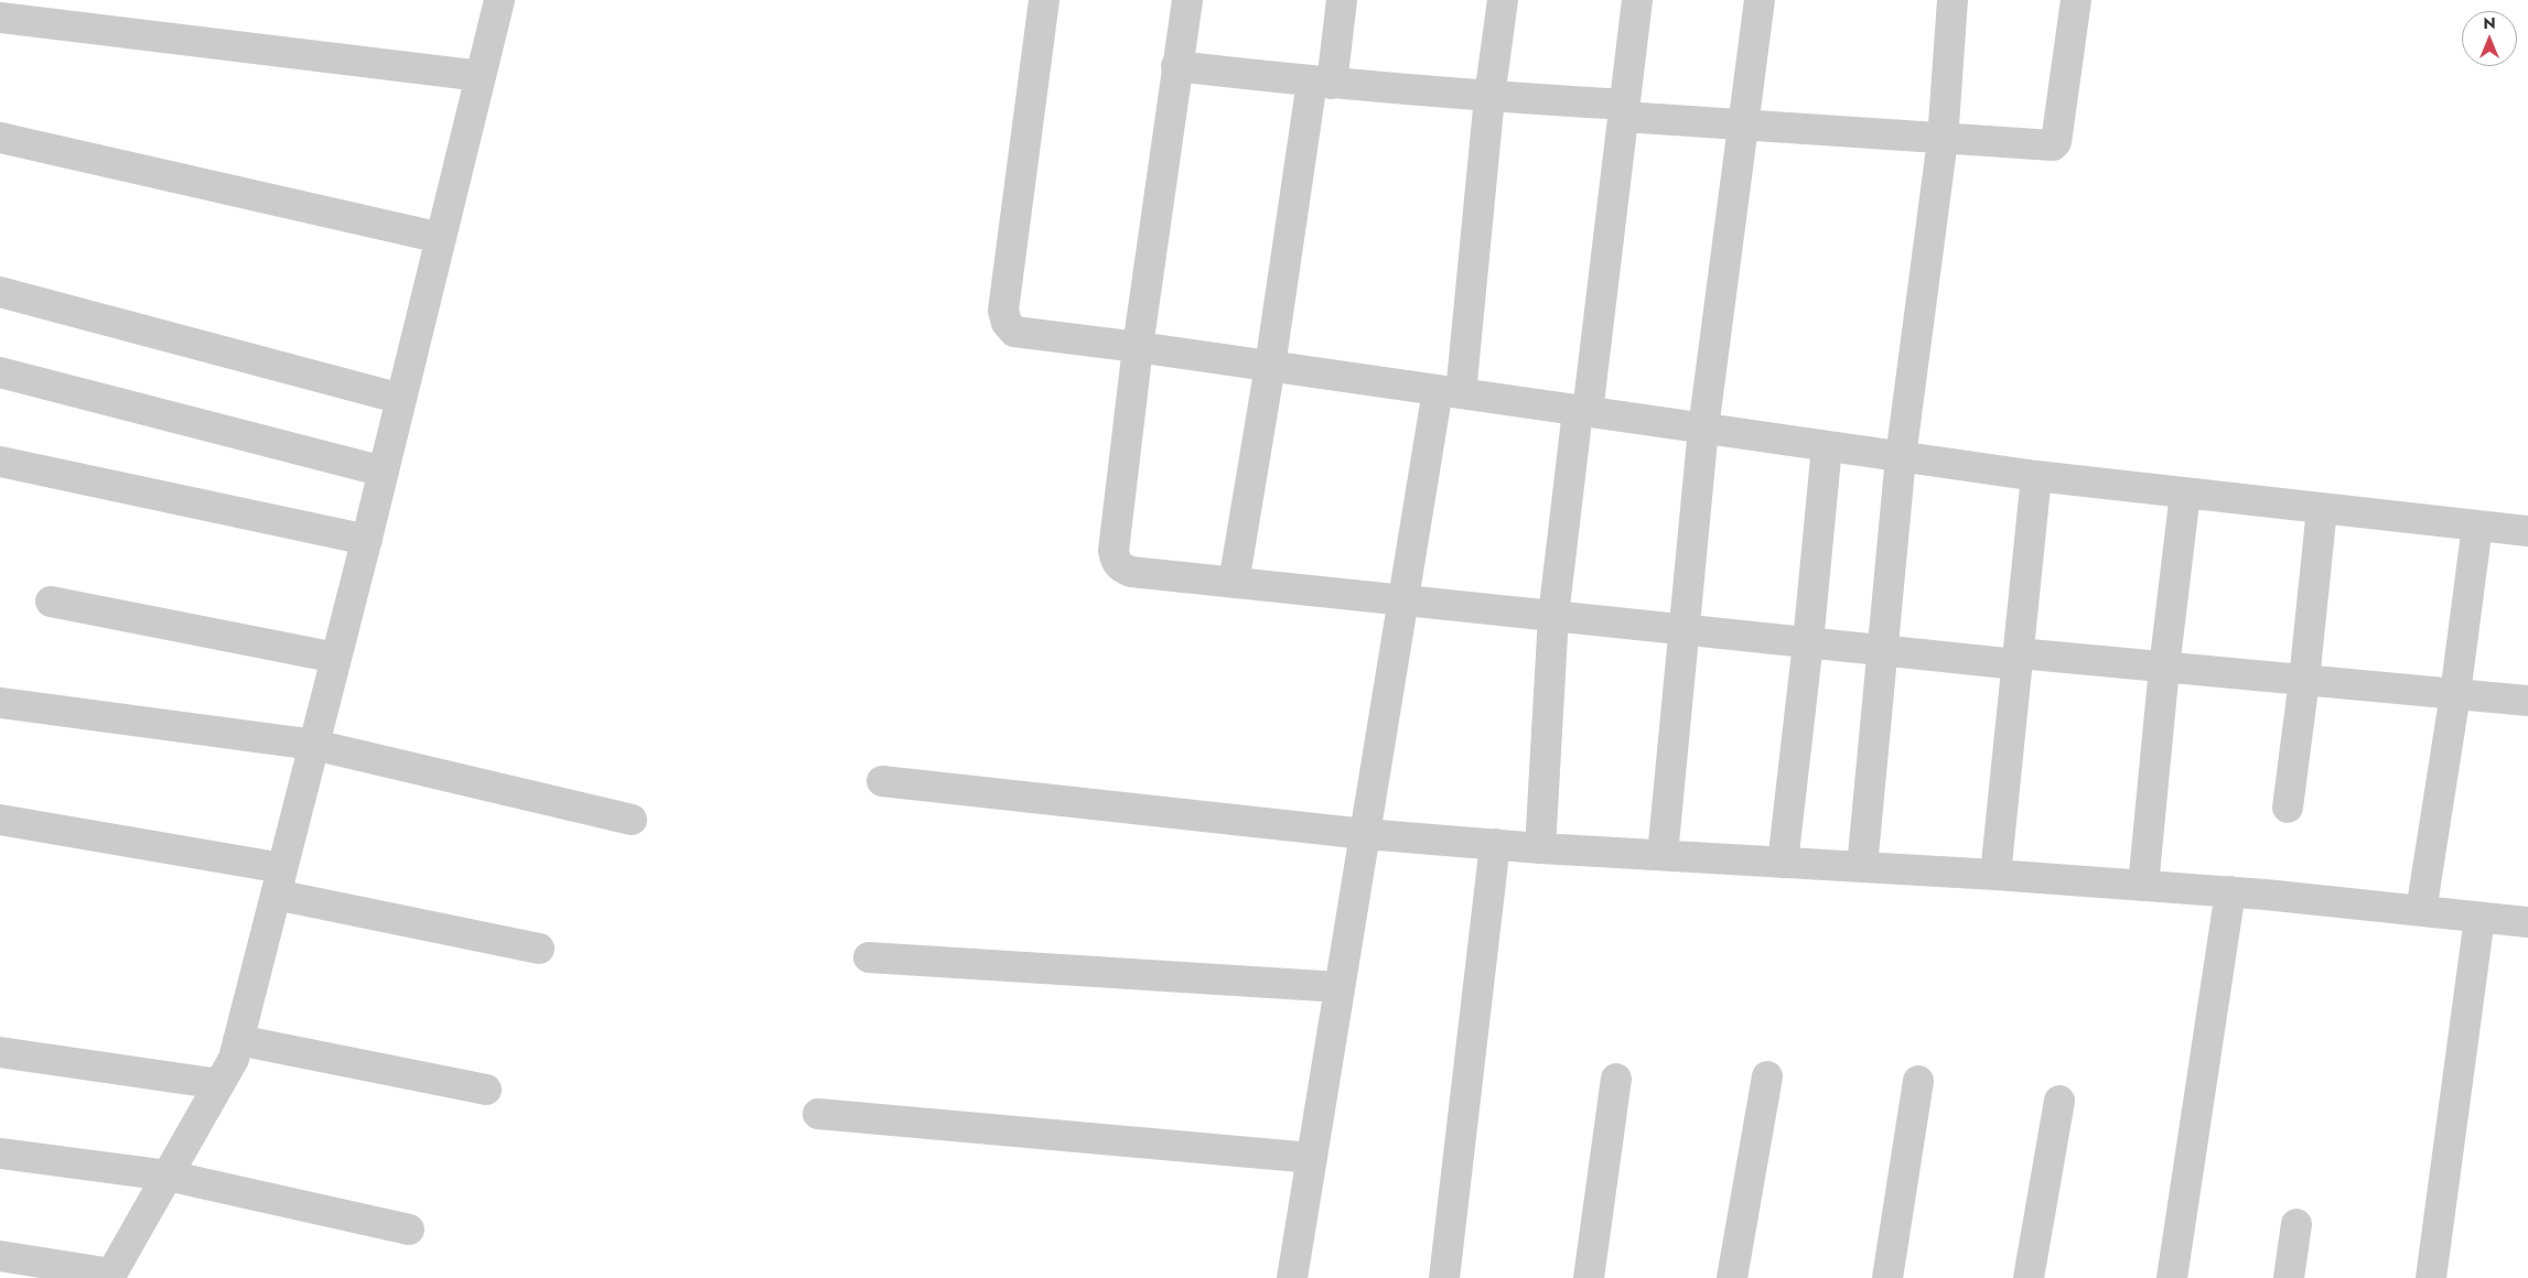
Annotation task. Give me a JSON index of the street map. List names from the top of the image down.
{
  "north": "top"
}
